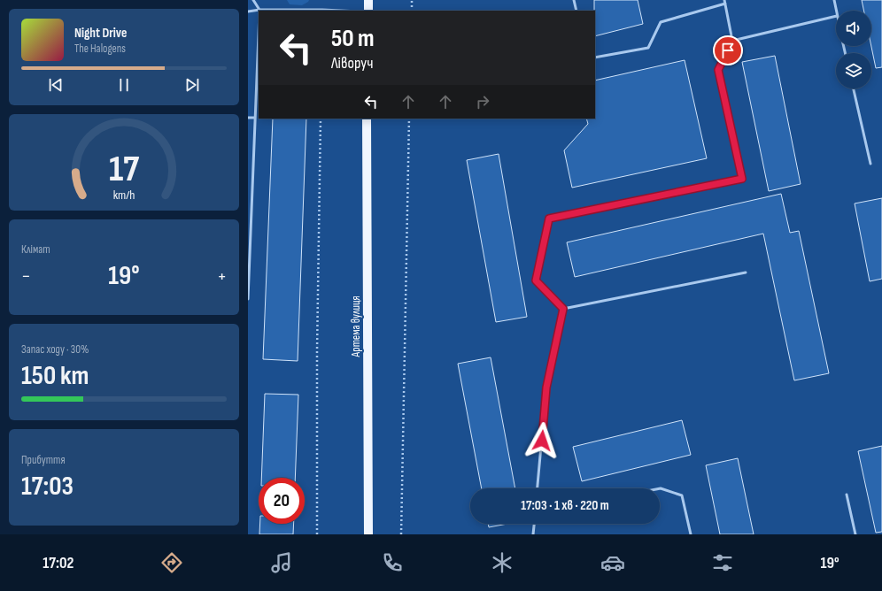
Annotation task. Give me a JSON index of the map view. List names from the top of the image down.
{
  "streets": {
    "main road": ["Артема вулиця"]
  },
  "page": {
    "turn": ["50 m", "Ліворуч"],
    "song": ["Night Drive", "The Halogens"],
    "tile": [
      "Клімат",
      ["Запас ходу · 30%", "150 km"],
      ["Прибуття", "17:03"]
    ],
    "heat": ["−", "19°", "+"],
    "limit": "20",
    "trip": "17:03 · 1 хв · 220 m",
    "tabs": ["17:02", "19°"],
    "gauge": ["17", "km/h"]
  }
}
